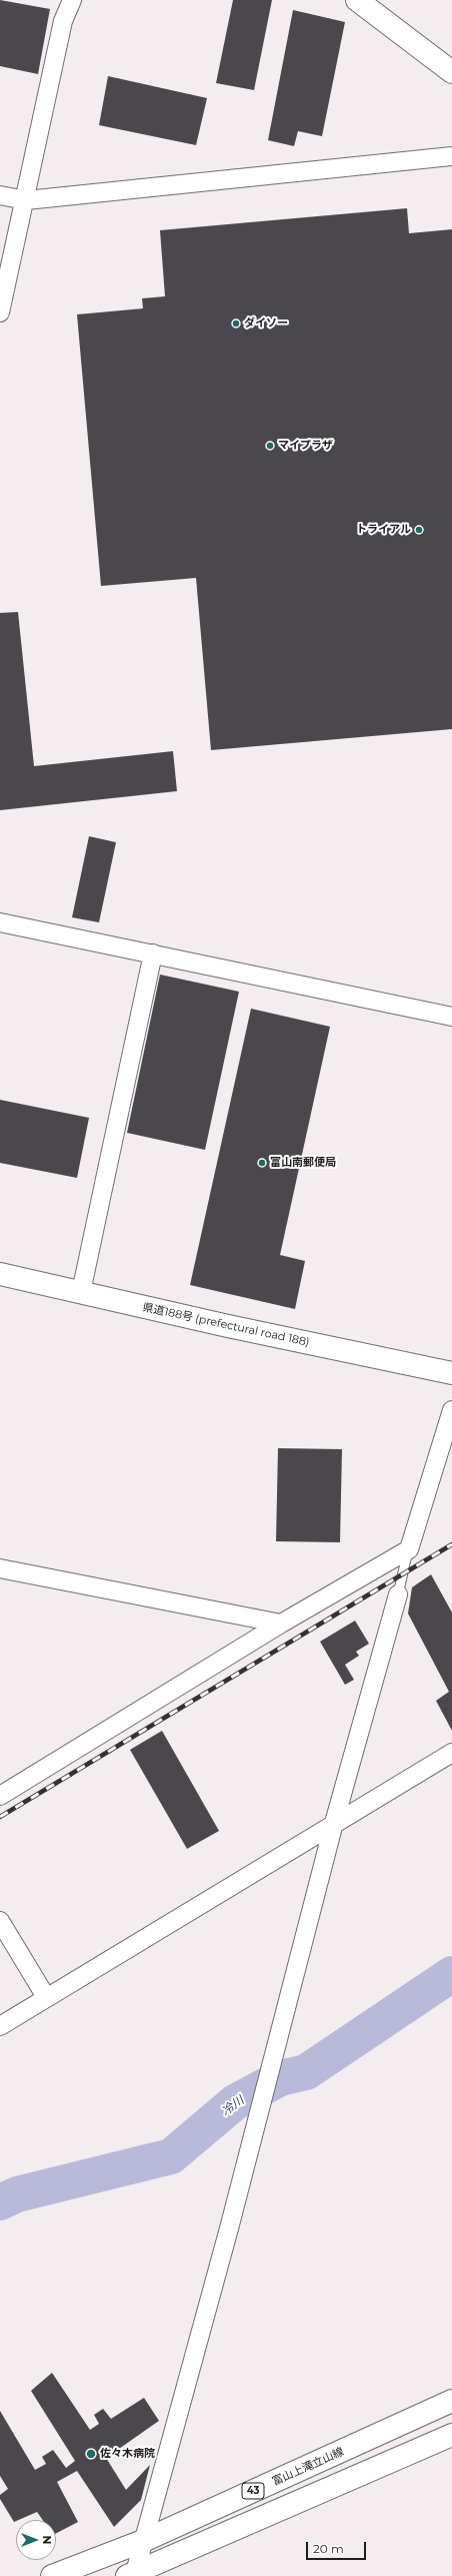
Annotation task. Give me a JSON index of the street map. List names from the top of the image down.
{
  "streets": {
    "main road": ["県道188号 (prefectural road 188)", "富山上滝立山線", "43"]
  },
  "water": ["冷川"],
  "places": [
    "ダイソー",
    "マイプラザ",
    "トライアル",
    "富山南郵便局",
    "佐々木病院"
  ],
  "scale_bar": "20 m",
  "north": "right"
}
